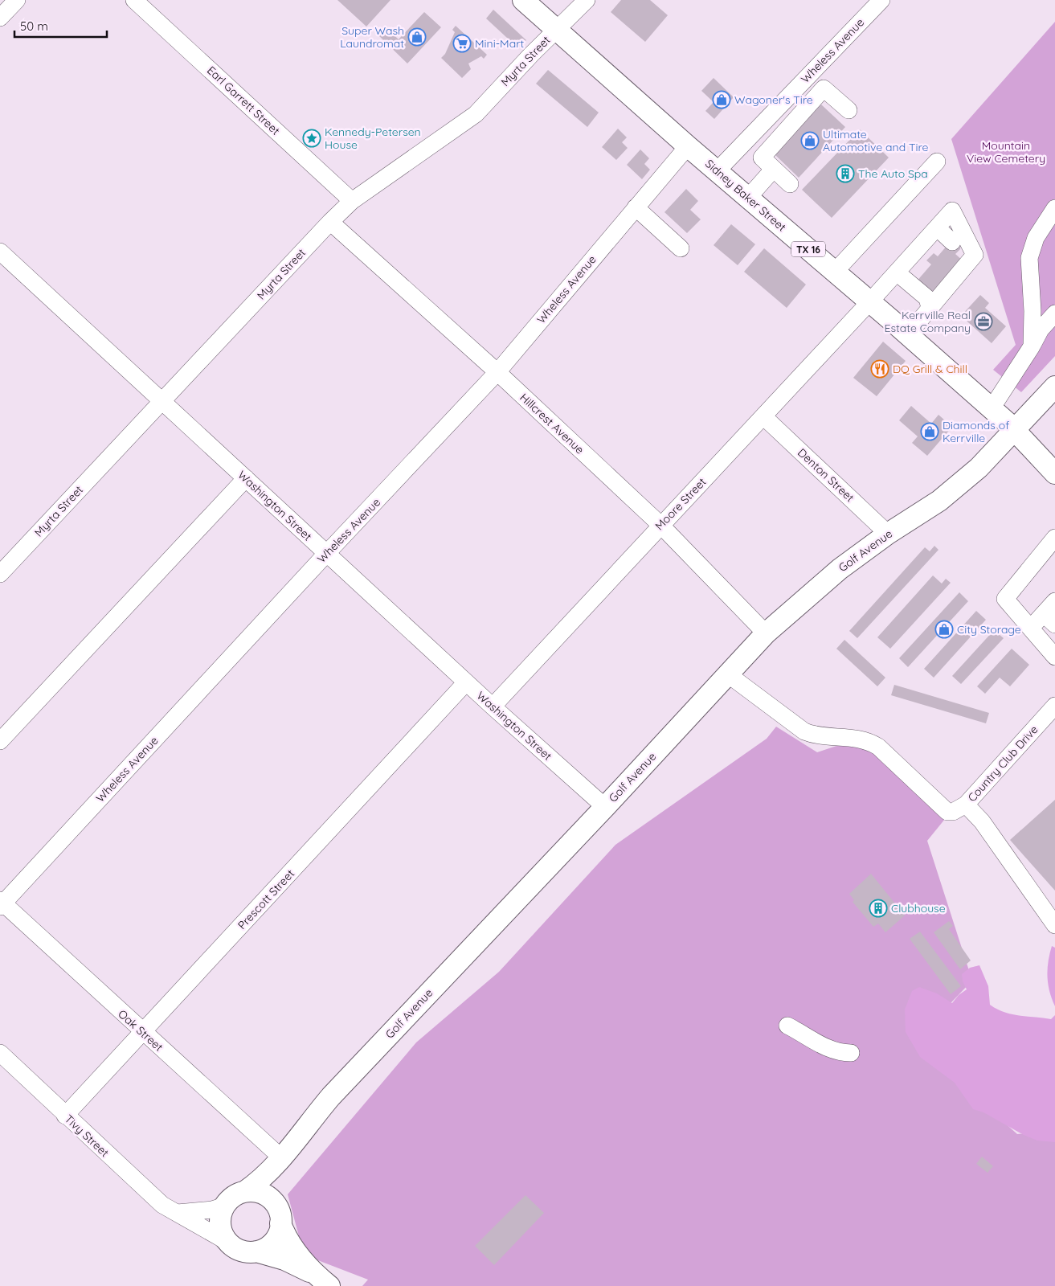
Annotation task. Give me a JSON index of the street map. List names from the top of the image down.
{
  "streets": {
    "main road": ["Sidney Baker Street", "TX 16", "Golf Avenue"],
    "street": [
      "Wheless Avenue",
      "Myrta Street",
      "Earl Garrett Street",
      "Hillcrest Avenue",
      "Denton Street",
      "Moore Street",
      "Washington Street",
      "Country Club Drive",
      "Prescott Street",
      "Oak Street",
      "Tivy Street"
    ]
  },
  "crossings": [
    ["Wheless Avenue", "Sidney Baker Street"],
    ["Wheless Avenue", "Hillcrest Avenue"],
    ["Wheless Avenue", "Washington Street"],
    ["Wheless Avenue", "Oak Street"],
    ["Myrta Street", "Earl Garrett Street"],
    ["Myrta Street", "Sidney Baker Street"],
    ["Myrta Street", "Hillcrest Avenue"],
    ["Myrta Street", "Washington Street"],
    ["Sidney Baker Street", "Moore Street"],
    ["Sidney Baker Street", "Golf Avenue"],
    ["Hillcrest Avenue", "Moore Street"],
    ["Hillcrest Avenue", "Golf Avenue"],
    ["Denton Street", "Moore Street"],
    ["Denton Street", "Golf Avenue"],
    ["Moore Street", "Washington Street"],
    ["Washington Street", "Golf Avenue"],
    ["Washington Street", "Prescott Street"],
    ["Golf Avenue", "Country Club Drive"],
    ["Golf Avenue", "Oak Street"],
    ["Golf Avenue", "Tivy Street"],
    ["Prescott Street", "Oak Street"],
    ["Prescott Street", "Tivy Street"]
  ],
  "parks": ["Mountain View Cemetery"],
  "places": {
    "shop": [
      "Super Wash Laundromat",
      "Wagoner's Tire",
      "Ultimate Automotive and Tire",
      "Diamonds of Kerrville",
      "City Storage"
    ],
    "supermarket": ["Mini-Mart"],
    "place": ["Kennedy-Petersen House"],
    "building": ["The Auto Spa", "Clubhouse"],
    "office": ["Kerrville Real Estate Company"],
    "restaurant": ["DQ Grill & Chill"]
  },
  "scale_bar": "50 m"
}
